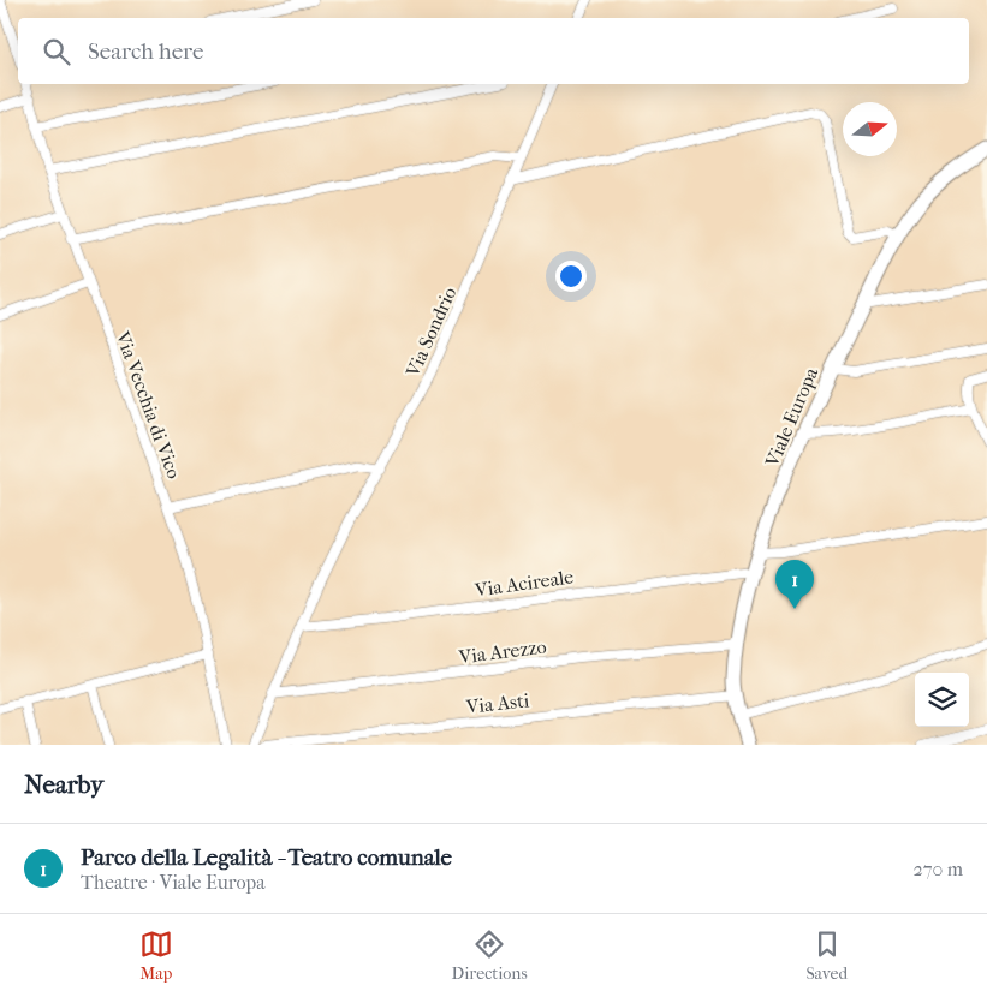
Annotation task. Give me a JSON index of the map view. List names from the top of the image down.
{
  "streets": {
    "street": [
      "Via Sondrio",
      "Via Vecchia di Vico",
      "Viale Europa",
      "Via Acireale",
      "Via Arezzo",
      "Via Asti"
    ]
  },
  "crossings": [
    ["Via Sondrio", "Via Acireale"],
    ["Via Sondrio", "Via Arezzo"],
    ["Viale Europa", "Via Acireale"],
    ["Viale Europa", "Via Arezzo"],
    ["Viale Europa", "Via Asti"]
  ],
  "north": "right",
  "page": {
    "search": "Search here",
    "pins": "1",
    "heading": "Nearby",
    "list": [
      {
        "mark": "1",
        "name": "Parco della Legalità - Teatro comunale",
        "note": "Theatre · Viale Europa",
        "value": "270 m"
      }
    ],
    "nav": ["Map", "Directions", "Saved"]
  }
}
